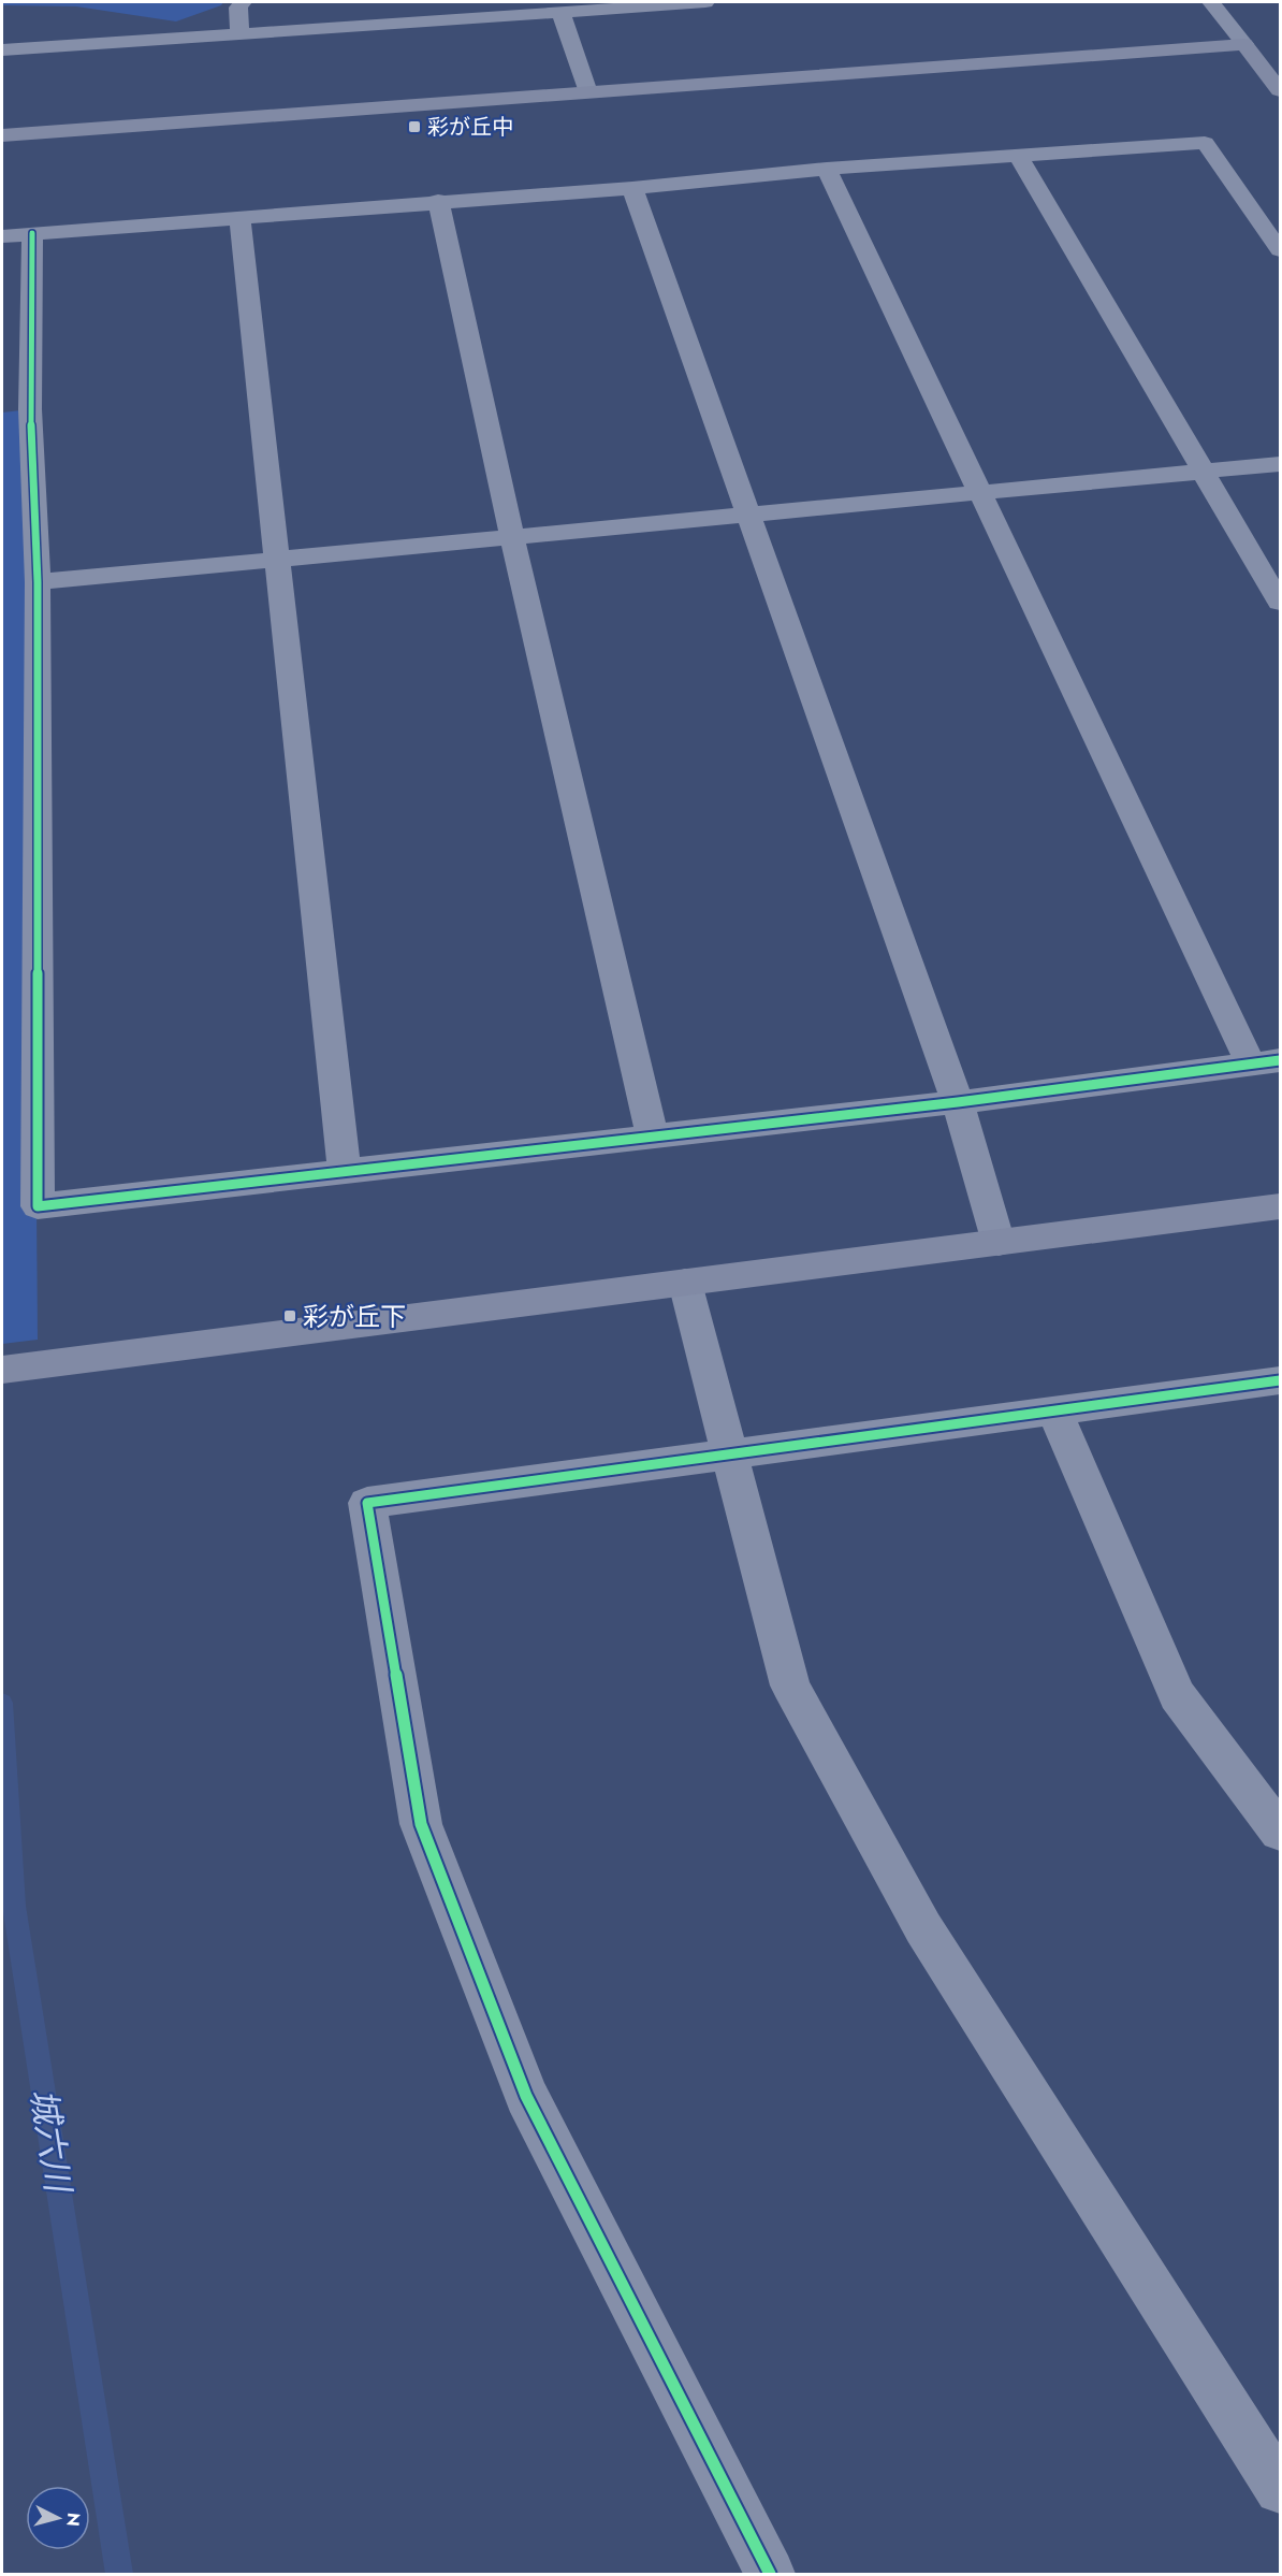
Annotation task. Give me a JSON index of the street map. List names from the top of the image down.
{
  "water": ["城六川"],
  "places": {
    "transit": ["彩が丘中", "彩が丘下"]
  },
  "north": "right"
}
